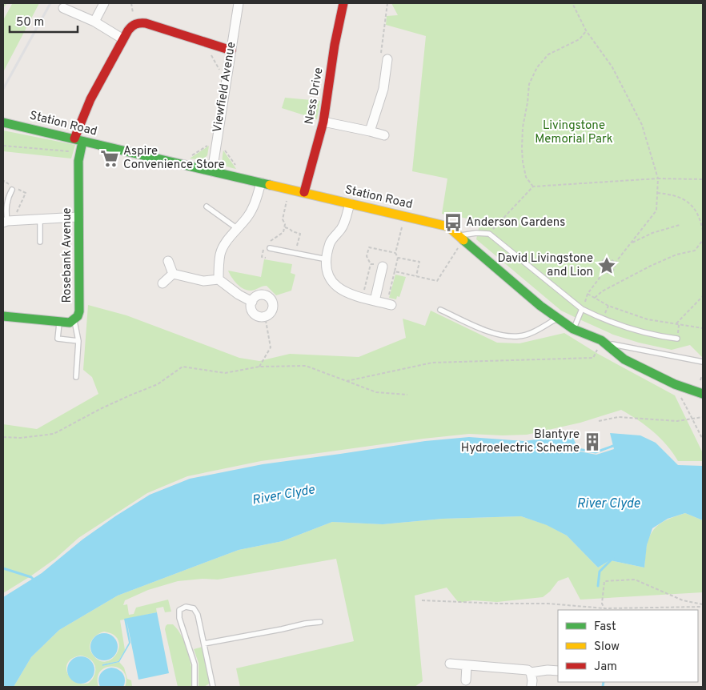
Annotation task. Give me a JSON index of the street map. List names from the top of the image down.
{
  "streets": {
    "street": [
      "Viewfield Avenue",
      "Ness Drive",
      "Station Road",
      "Rosebank Avenue"
    ]
  },
  "crossings": [
    ["Viewfield Avenue", "Station Road"],
    ["Viewfield Avenue", "Rosebank Avenue"],
    ["Ness Drive", "Station Road"],
    ["Station Road", "Rosebank Avenue"]
  ],
  "water": ["River Clyde"],
  "parks": ["Livingstone Memorial Park"],
  "places": {
    "supermarket": ["Aspire Convenience Store"],
    "bus stop": ["Anderson Gardens"],
    "place": ["David Livingstone and Lion"],
    "building": ["Blantyre Hydroelectric Scheme"]
  },
  "legend": ["Fast", "Slow", "Jam"],
  "scale_bar": "50 m"
}
